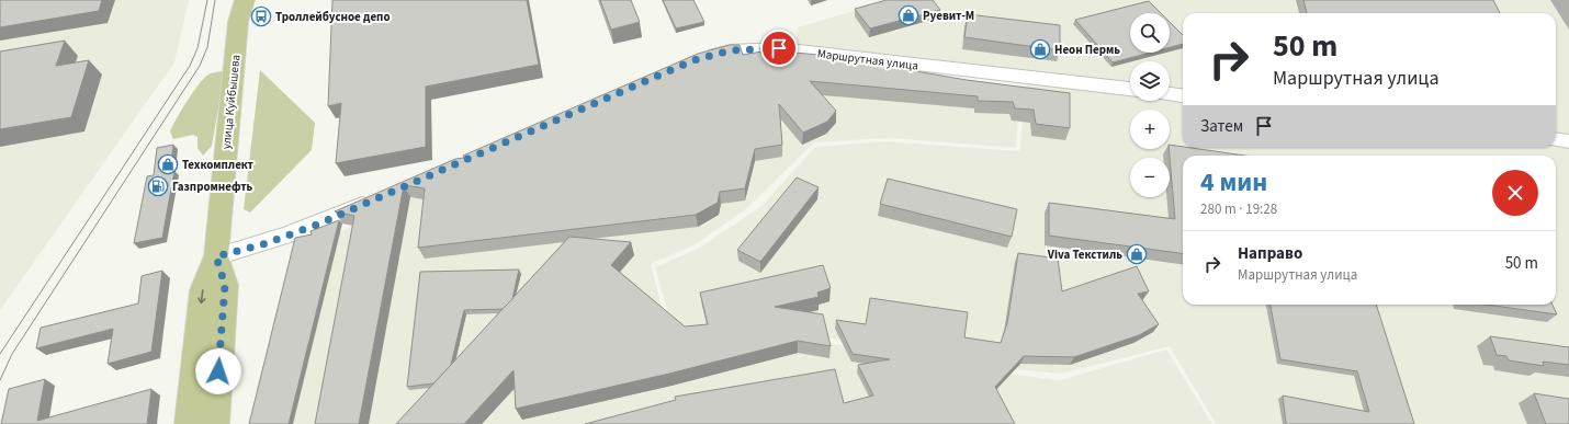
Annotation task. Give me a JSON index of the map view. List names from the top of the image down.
{
  "streets": {
    "main road": ["улица Куйбышева"],
    "street": ["Маршрутная улица"]
  },
  "places": {
    "shop": [
      "Руевит-М",
      "Неон Пермь",
      "Техкомплект",
      "Viva Текстиль"
    ],
    "bus stop": ["Троллейбусное депо"],
    "fuel station": ["Газпромнефть"]
  },
  "page": {
    "map_buttons": ["+", "−"],
    "turn": ["50 m", "Маршрутная улица"],
    "then": "Затем",
    "heading": ["4 мин", "280 m · 19:28"],
    "list": [
      {
        "name": "Направо",
        "note": "Маршрутная улица",
        "value": "50 m"
      }
    ]
  }
}
